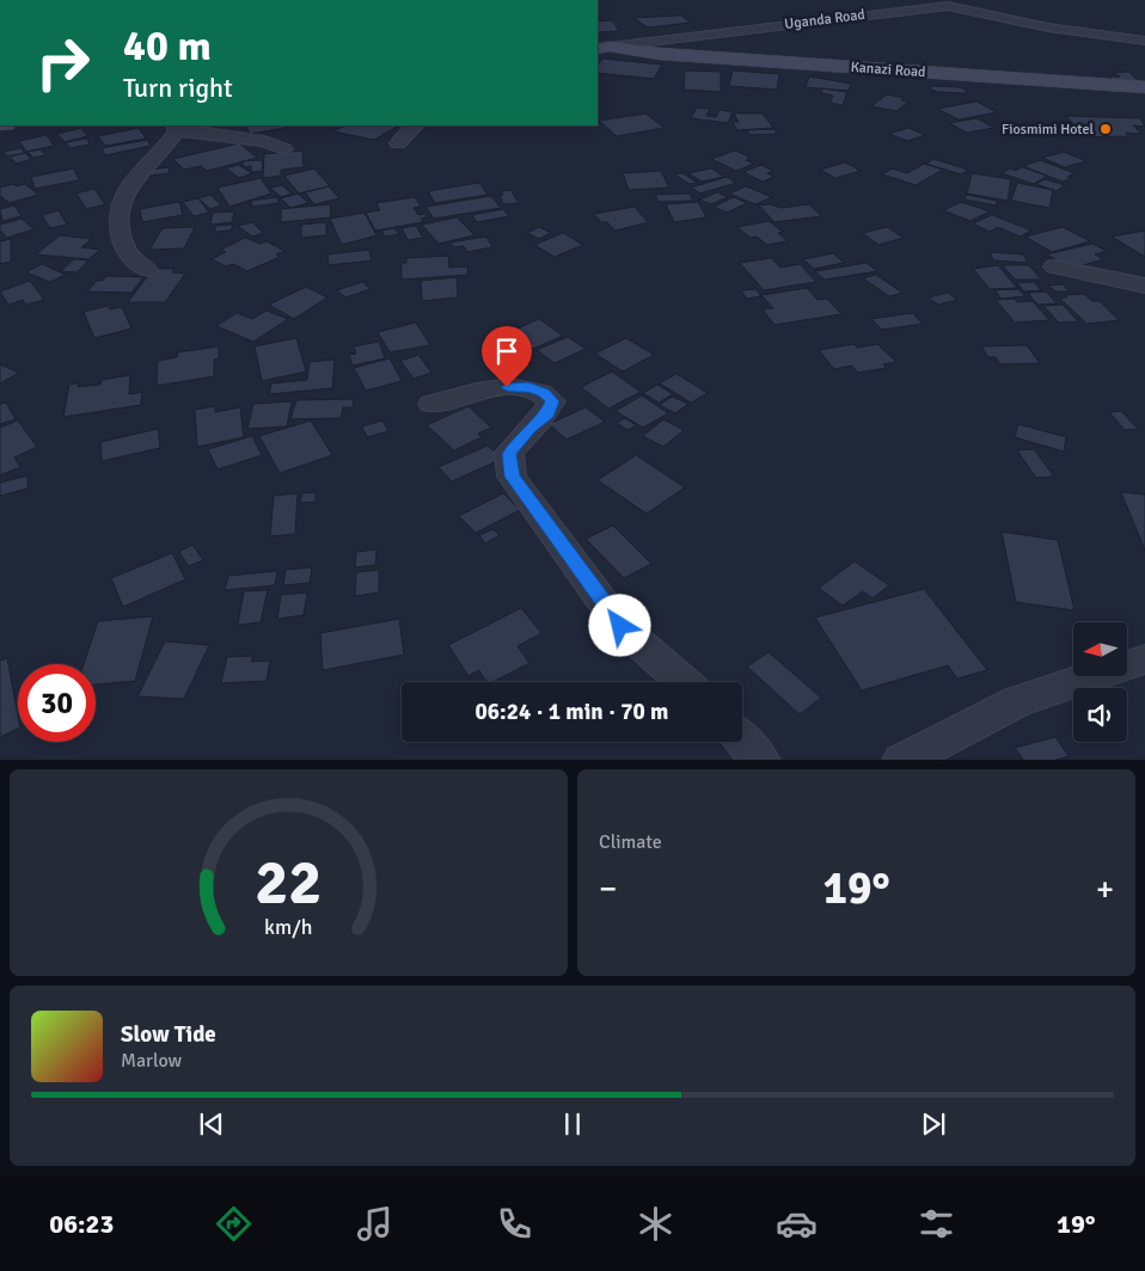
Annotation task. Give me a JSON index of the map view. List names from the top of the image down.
{
  "streets": {
    "main road": ["Uganda Road", "Kanazi Road"]
  },
  "crossings": [
    ["Uganda Road", "Kanazi Road"]
  ],
  "places": ["Fiosmimi Hotel"],
  "north": "left",
  "page": {
    "turn": ["40 m", "Turn right"],
    "limit": "30",
    "trip": "06:24 · 1 min · 70 m",
    "tile": "Climate",
    "heat": ["−", "19°", "+"],
    "song": ["Slow Tide", "Marlow"],
    "tabs": ["06:23", "19°"],
    "gauge": ["22", "km/h"]
  }
}
